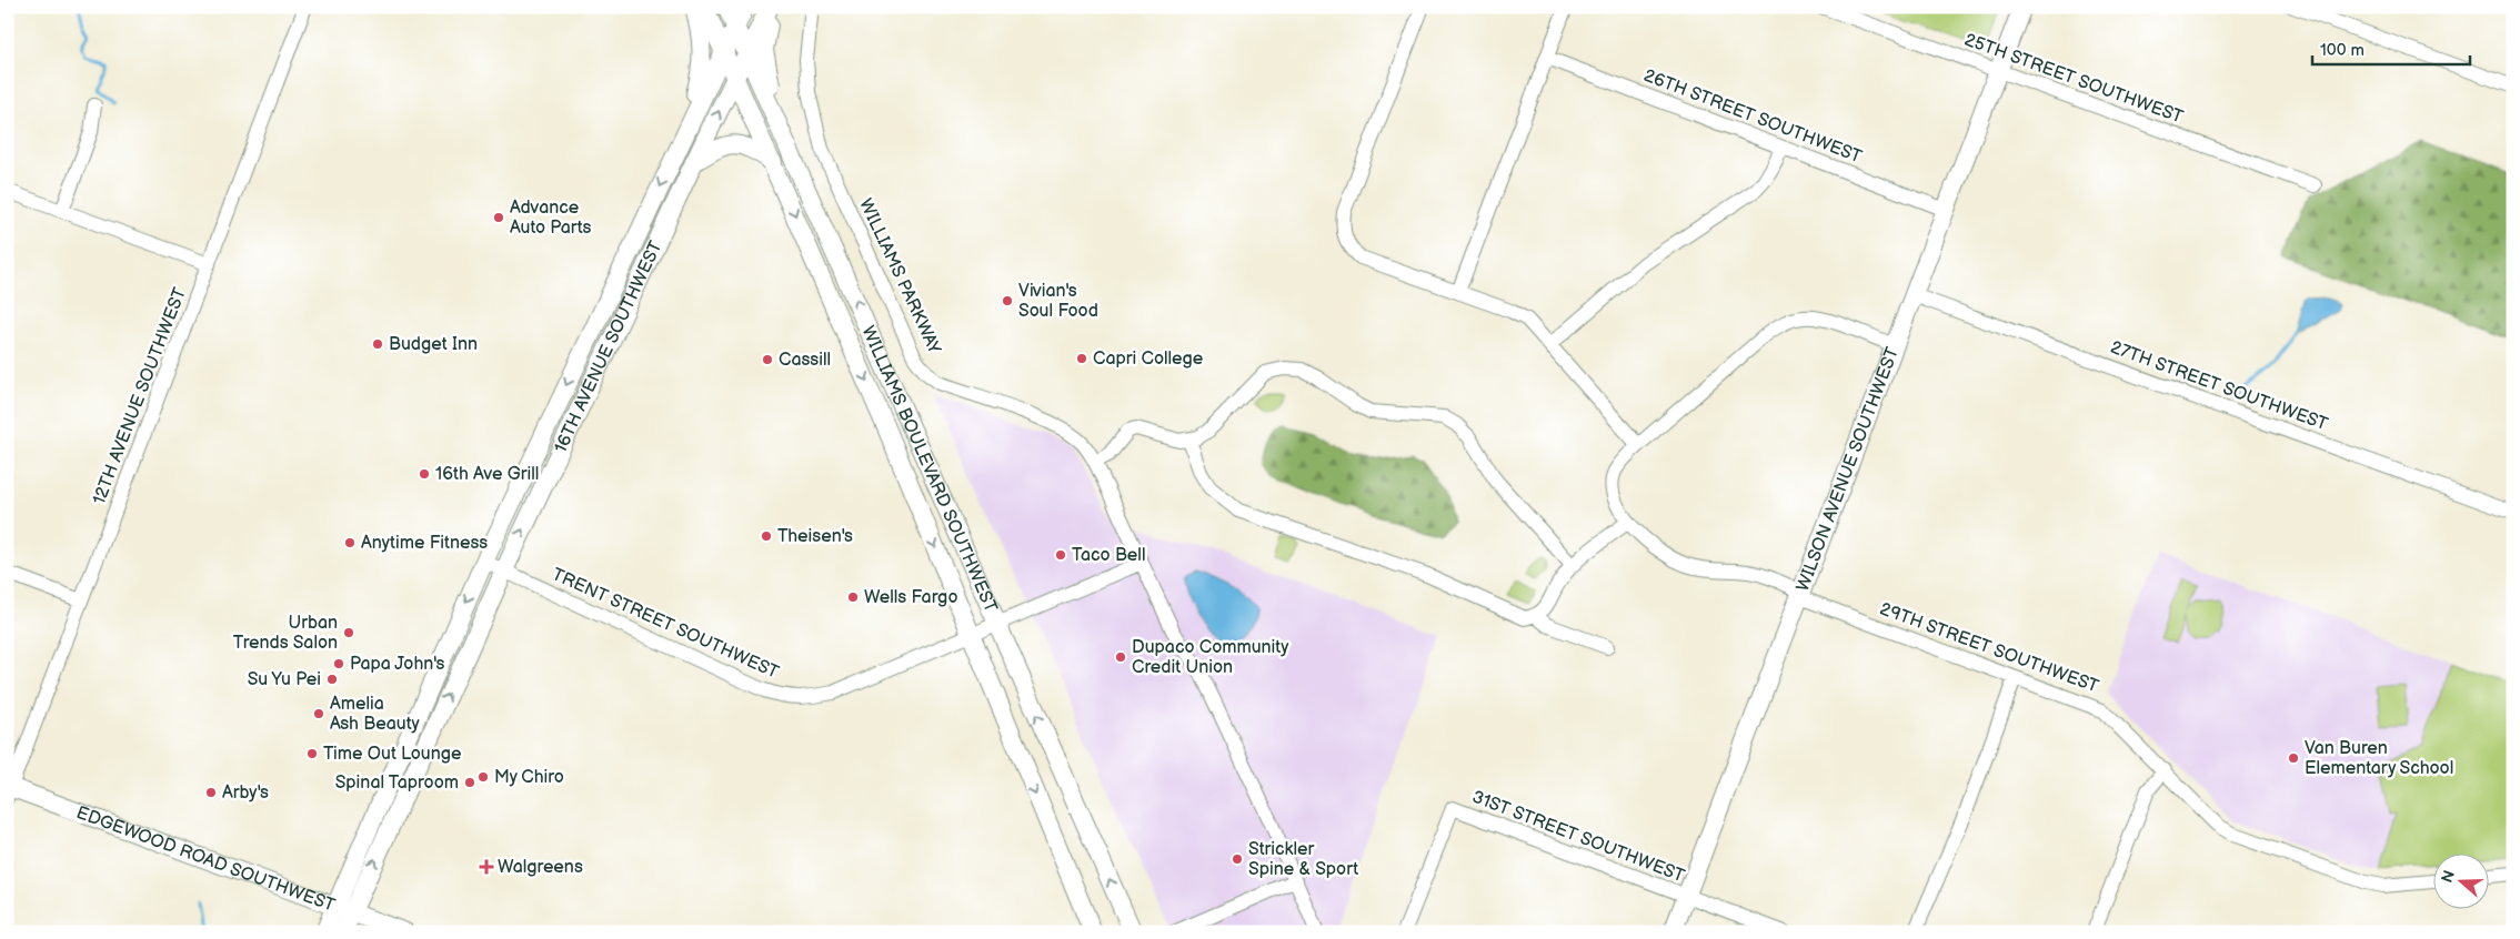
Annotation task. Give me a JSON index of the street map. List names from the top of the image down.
{
  "streets": {
    "main road": [
      "16TH AVENUE SOUTHWEST",
      "WILLIAMS BOULEVARD SOUTHWEST",
      "WILSON AVENUE SOUTHWEST",
      "EDGEWOOD ROAD SOUTHWEST"
    ],
    "street": [
      "25TH STREET SOUTHWEST",
      "26TH STREET SOUTHWEST",
      "WILLIAMS PARKWAY",
      "27TH STREET SOUTHWEST",
      "12TH AVENUE SOUTHWEST",
      "TRENT STREET SOUTHWEST",
      "29TH STREET SOUTHWEST",
      "31ST STREET SOUTHWEST"
    ]
  },
  "crossings": [
    ["25TH STREET SOUTHWEST", "WILSON AVENUE SOUTHWEST"],
    ["26TH STREET SOUTHWEST", "WILSON AVENUE SOUTHWEST"],
    ["WILLIAMS PARKWAY", "TRENT STREET SOUTHWEST"],
    ["16TH AVENUE SOUTHWEST", "WILLIAMS BOULEVARD SOUTHWEST"],
    ["16TH AVENUE SOUTHWEST", "TRENT STREET SOUTHWEST"],
    ["16TH AVENUE SOUTHWEST", "EDGEWOOD ROAD SOUTHWEST"],
    ["27TH STREET SOUTHWEST", "WILSON AVENUE SOUTHWEST"],
    ["12TH AVENUE SOUTHWEST", "EDGEWOOD ROAD SOUTHWEST"],
    ["WILLIAMS BOULEVARD SOUTHWEST", "TRENT STREET SOUTHWEST"],
    ["WILSON AVENUE SOUTHWEST", "29TH STREET SOUTHWEST"],
    ["WILSON AVENUE SOUTHWEST", "31ST STREET SOUTHWEST"]
  ],
  "places": {
    "other": [
      "Advance Auto Parts",
      "Vivian's Soul Food",
      "Budget Inn",
      "Capri College",
      "Cassill",
      "16th Ave Grill",
      "Theisen's",
      "Anytime Fitness",
      "Taco Bell",
      "Wells Fargo",
      "Urban Trends Salon",
      "Dupaco Community Credit Union",
      "Papa John's",
      "Su Yu Pei",
      "Amelia Ash Beauty",
      "Time Out Lounge",
      "Van Buren Elementary School",
      "My Chiro",
      "Spinal Taproom",
      "Arby's",
      "Strickler Spine & Sport"
    ],
    "health": ["Walgreens"]
  },
  "scale_bar": "100 m",
  "north": "left"
}
